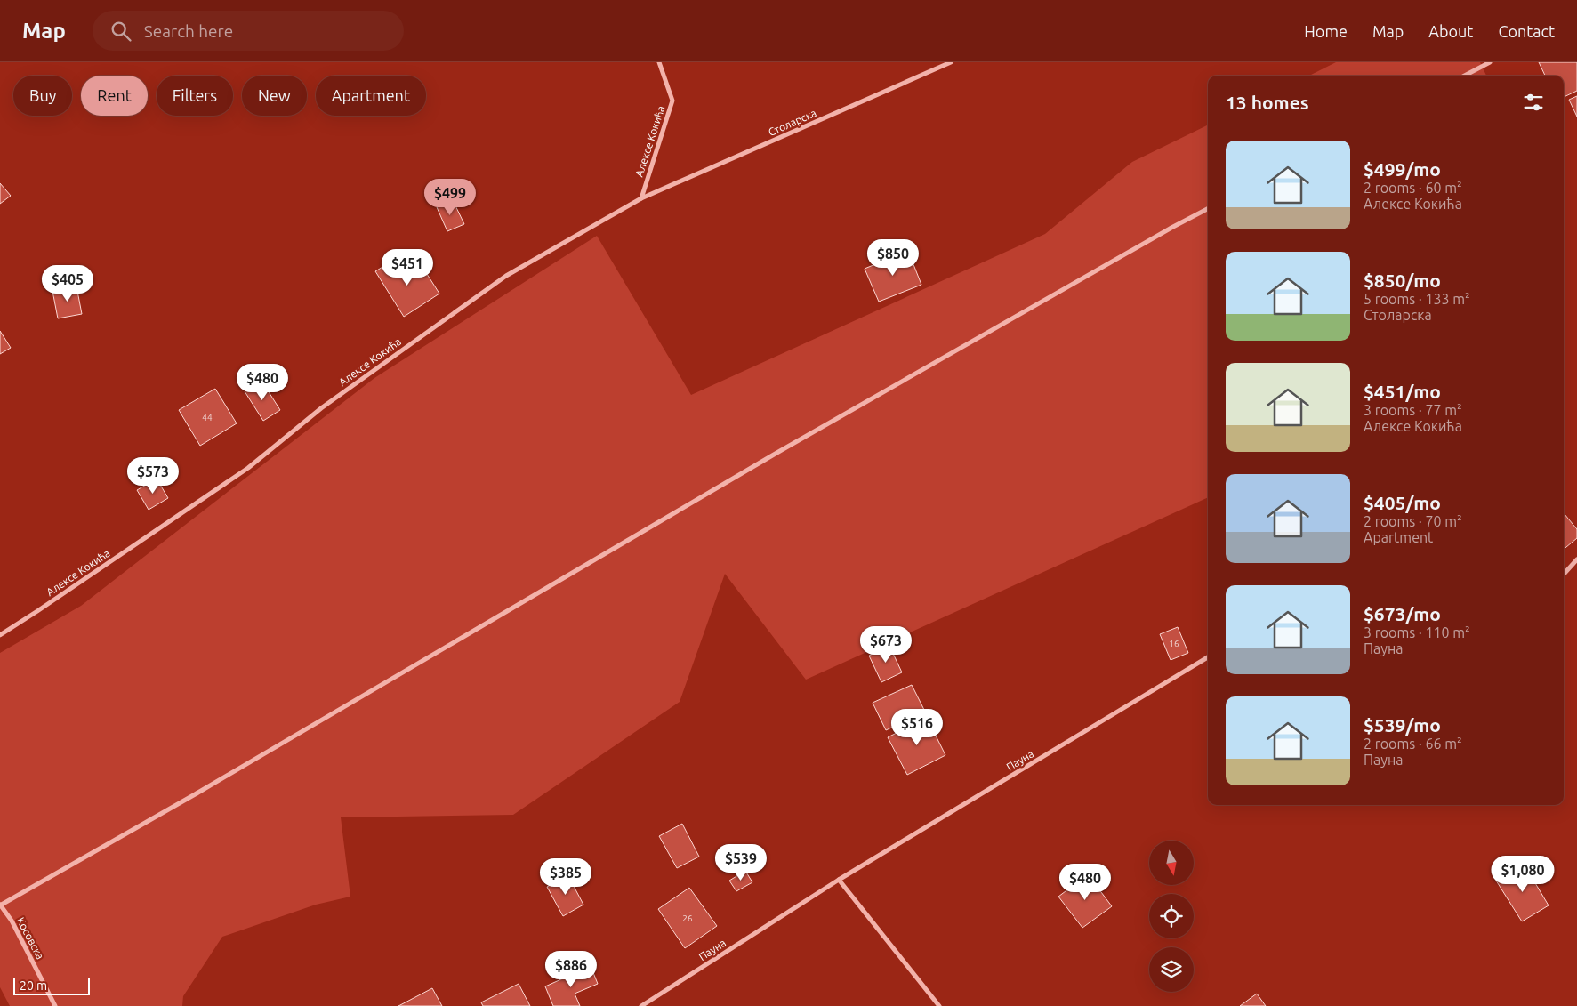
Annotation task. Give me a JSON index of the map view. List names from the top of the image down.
{
  "streets": {
    "street": [
      "Столарска",
      "Алексе Кокића",
      "Пауна",
      "Косовска"
    ]
  },
  "crossings": [
    ["Столарска", "Алексе Кокића"]
  ],
  "house_numbers": ["44", "16", "26"],
  "scale_bar": "20 m",
  "north": "bottom",
  "page": {
    "header": "Map",
    "search": "Search here",
    "nav": [
      "Home",
      "Map",
      "About",
      "Contact"
    ],
    "chip": [
      "Buy",
      "Rent",
      "Filters",
      "New",
      "Apartment"
    ],
    "heading": "13 homes",
    "list": [
      {
        "name": "$499/mo",
        "note": "2 rooms · 60 m² · Алексе Кокића"
      },
      {
        "name": "$850/mo",
        "note": "5 rooms · 133 m² · Столарска"
      },
      {
        "name": "$451/mo",
        "note": "3 rooms · 77 m² · Алексе Кокића"
      },
      {
        "name": "$405/mo",
        "note": "2 rooms · 70 m² · Apartment"
      },
      {
        "name": "$673/mo",
        "note": "3 rooms · 110 m² · Пауна"
      },
      {
        "name": "$539/mo",
        "note": "2 rooms · 66 m² · Пауна"
      }
    ],
    "price": [
      "$499",
      "$850",
      "$451",
      "$405",
      "$480",
      "$573",
      "$673",
      "$516",
      "$539",
      "$1,080",
      "$385",
      "$480",
      "$886"
    ],
    "scale": "20 m"
  }
}
